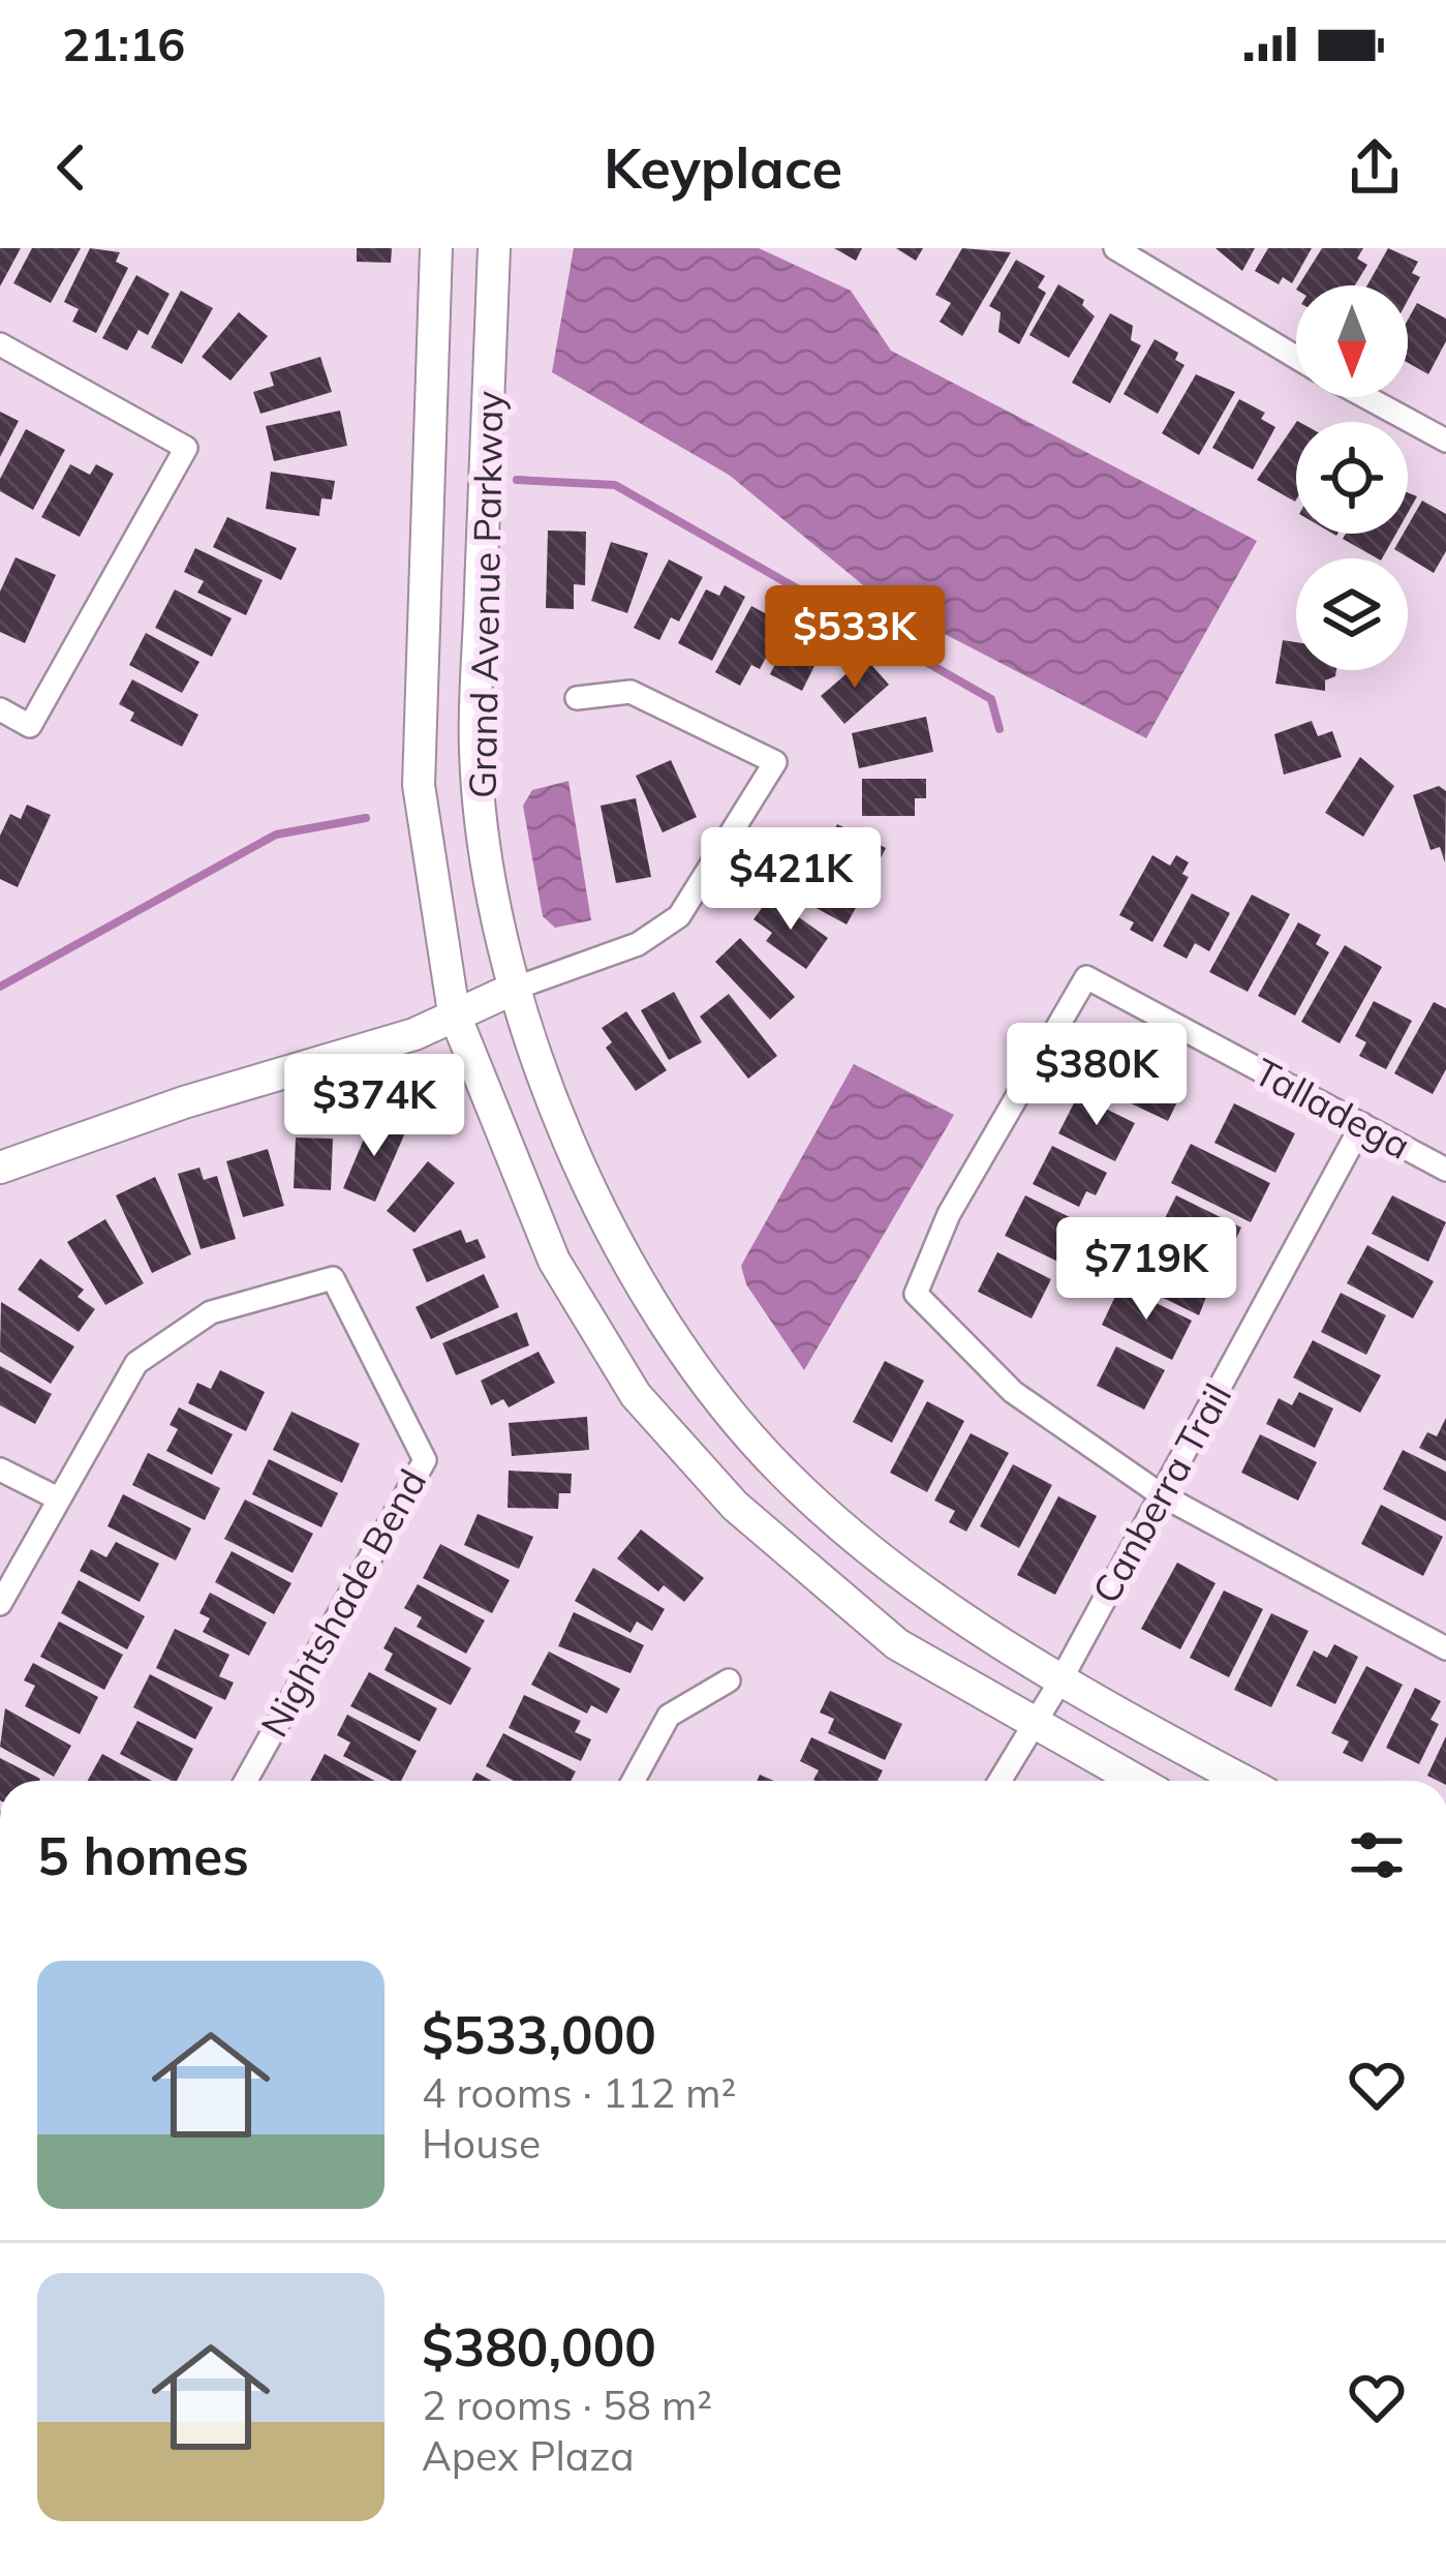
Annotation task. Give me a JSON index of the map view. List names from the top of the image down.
{
  "streets": {
    "street": [
      "Grand Avenue Parkway",
      "Talladega",
      "Canberra Trail",
      "Nightshade Bend"
    ]
  },
  "crossings": [
    ["Grand Avenue Parkway", "Canberra Trail"],
    ["Talladega", "Canberra Trail"]
  ],
  "north": "bottom",
  "page": {
    "status": "21:16",
    "header": "Keyplace",
    "price": [
      "$533K",
      "$421K",
      "$380K",
      "$374K",
      "$719K"
    ],
    "heading": "5 homes",
    "list": [
      {
        "name": "$533,000",
        "note": "4 rooms · 112 m² · House"
      },
      {
        "name": "$380,000",
        "note": "2 rooms · 58 m² · Apex Plaza"
      }
    ]
  }
}
